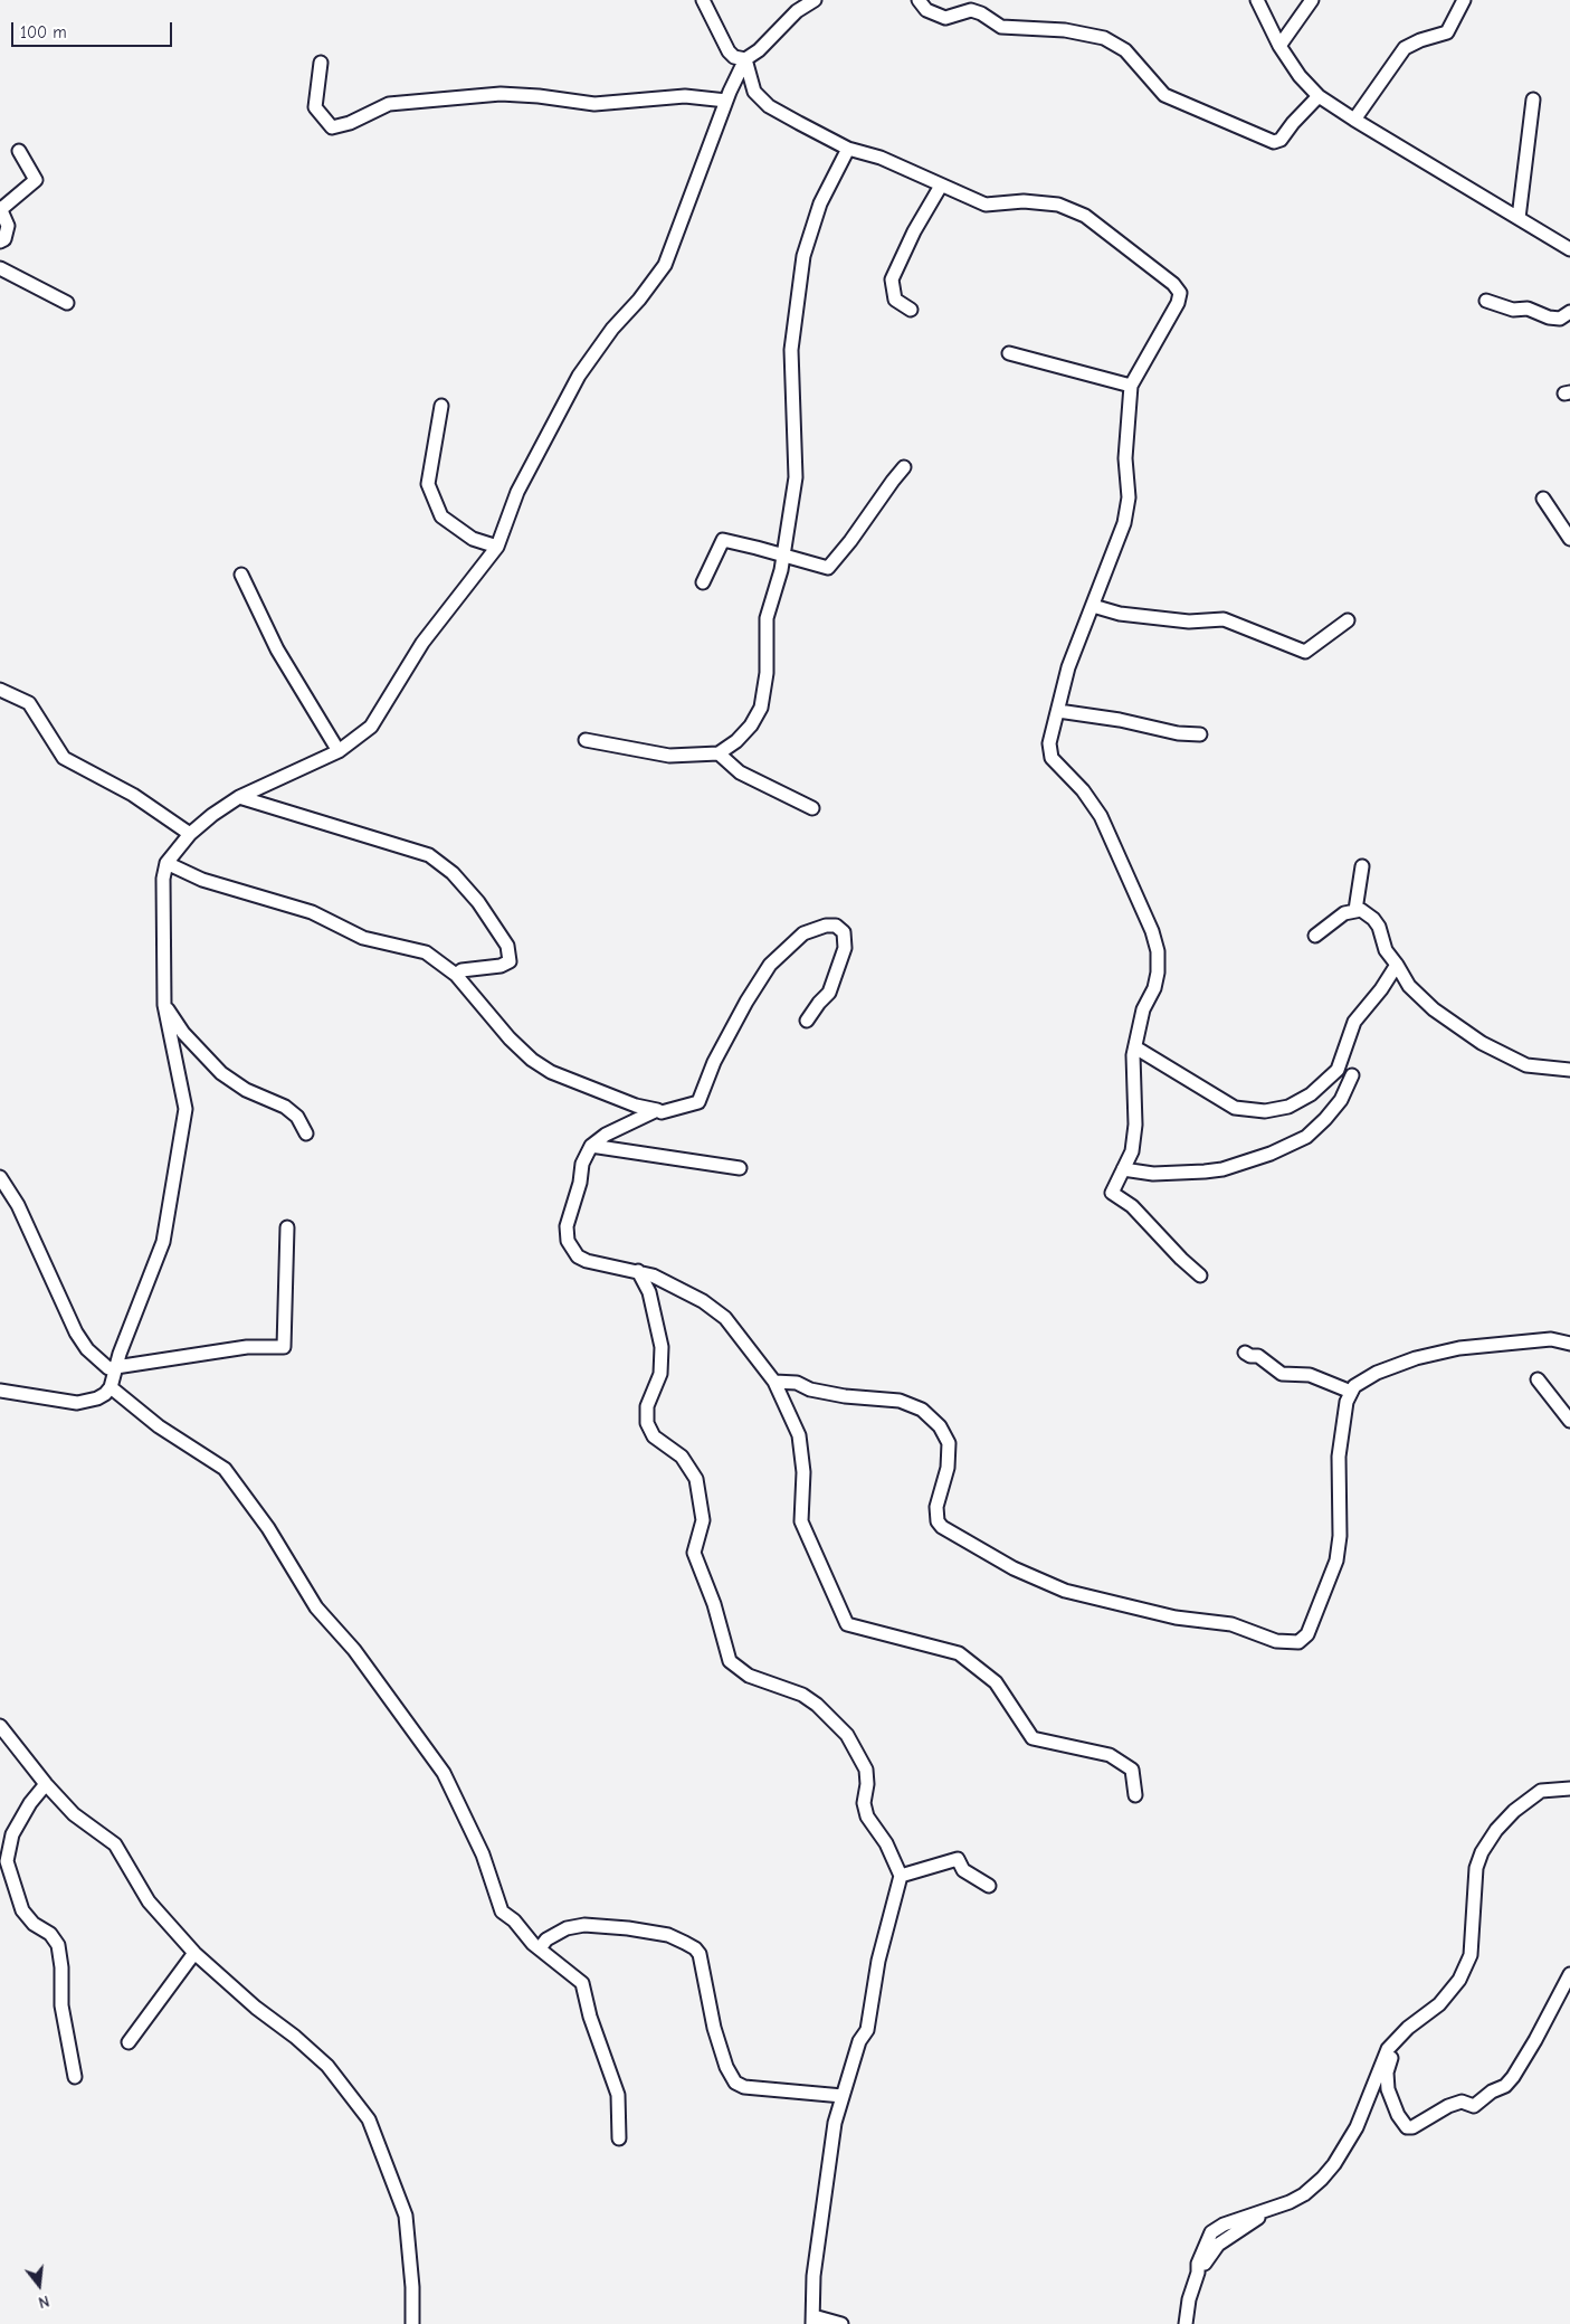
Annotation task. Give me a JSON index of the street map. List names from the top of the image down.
{
  "scale_bar": "100 m",
  "north": "bottom"
}
